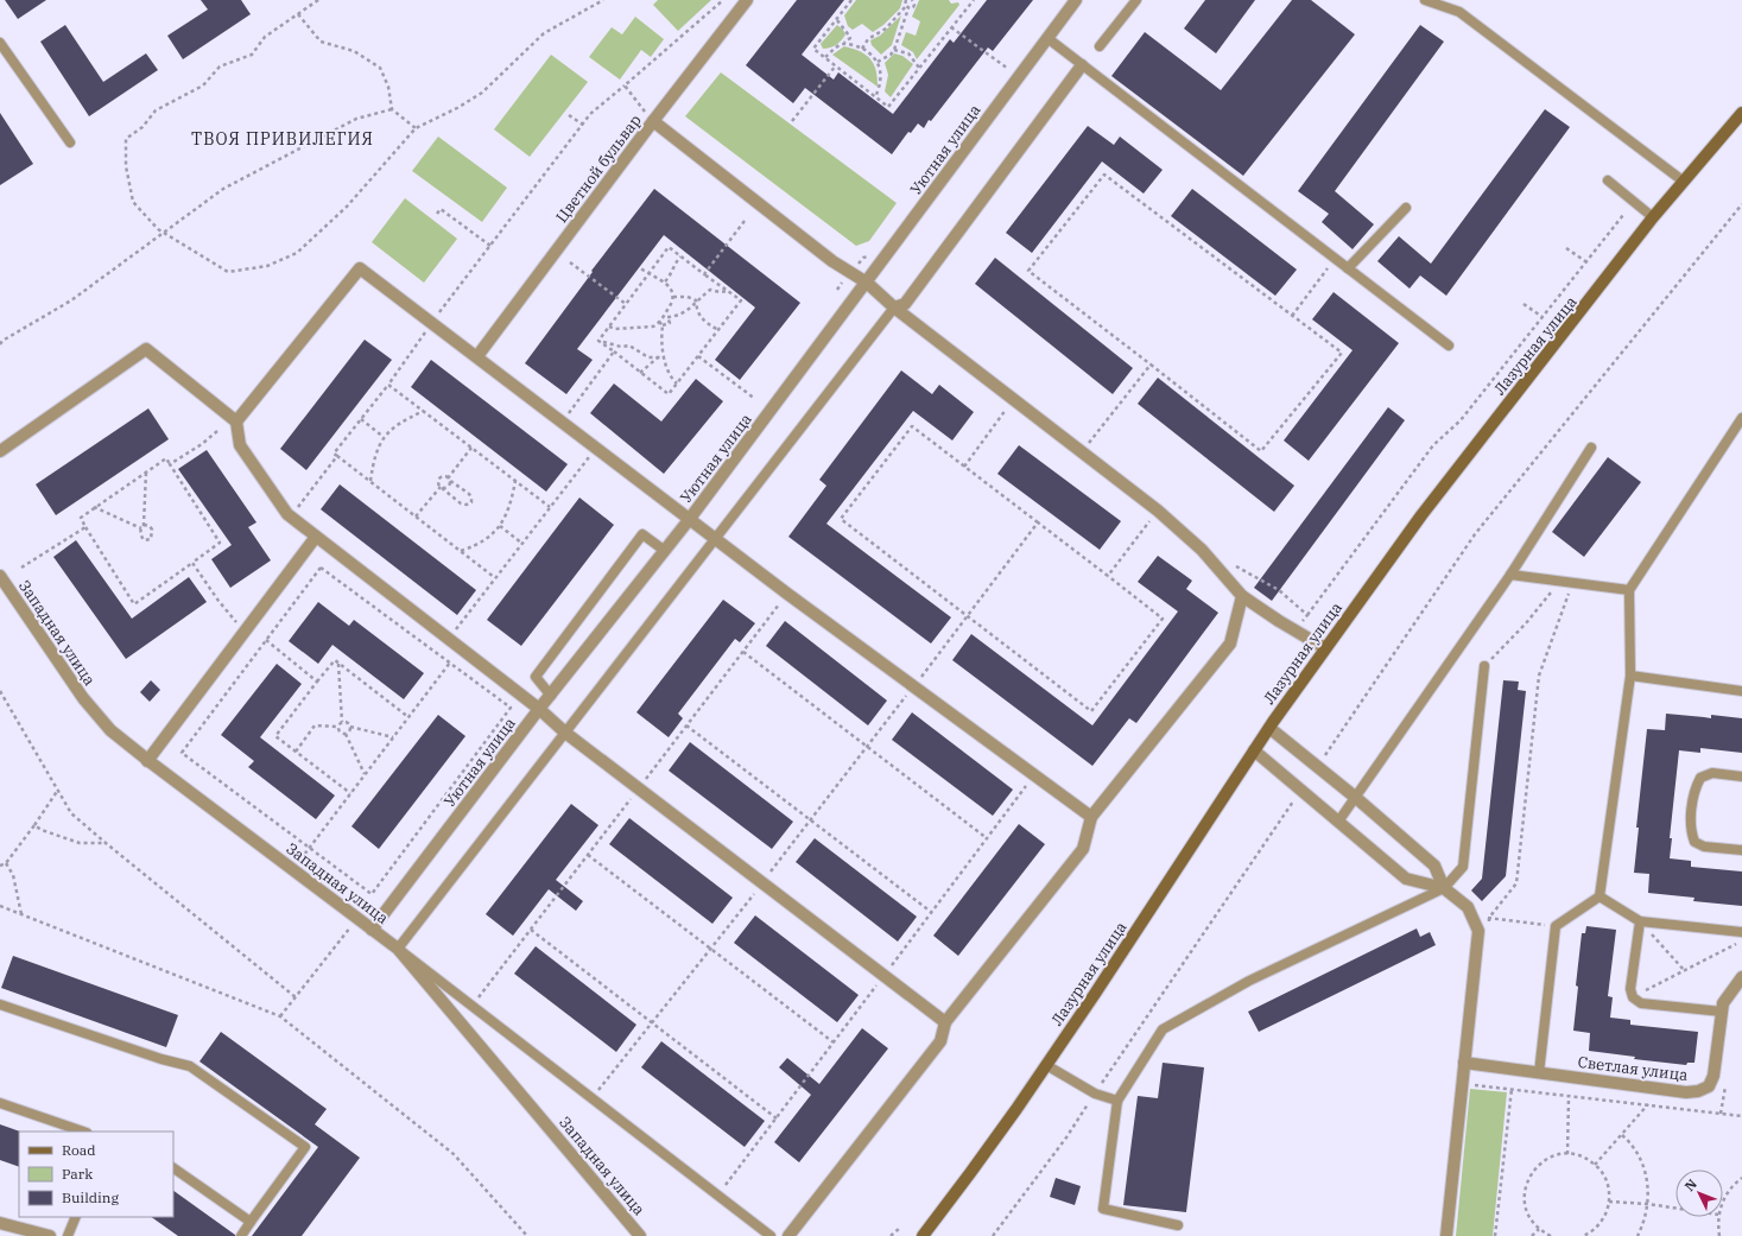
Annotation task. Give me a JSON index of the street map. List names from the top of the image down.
{
  "streets": {
    "street": [
      "Уютная улица",
      "Цветной бульвар",
      "Лазурная улица",
      "Западная улица",
      "Светлая улица"
    ]
  },
  "crossings": [
    ["Уютная улица", "Западная улица"]
  ],
  "districts": ["ТВОЯ ПРИВИЛЕГИЯ"],
  "legend": ["Road", "Park", "Building"],
  "north": "top left"
}
